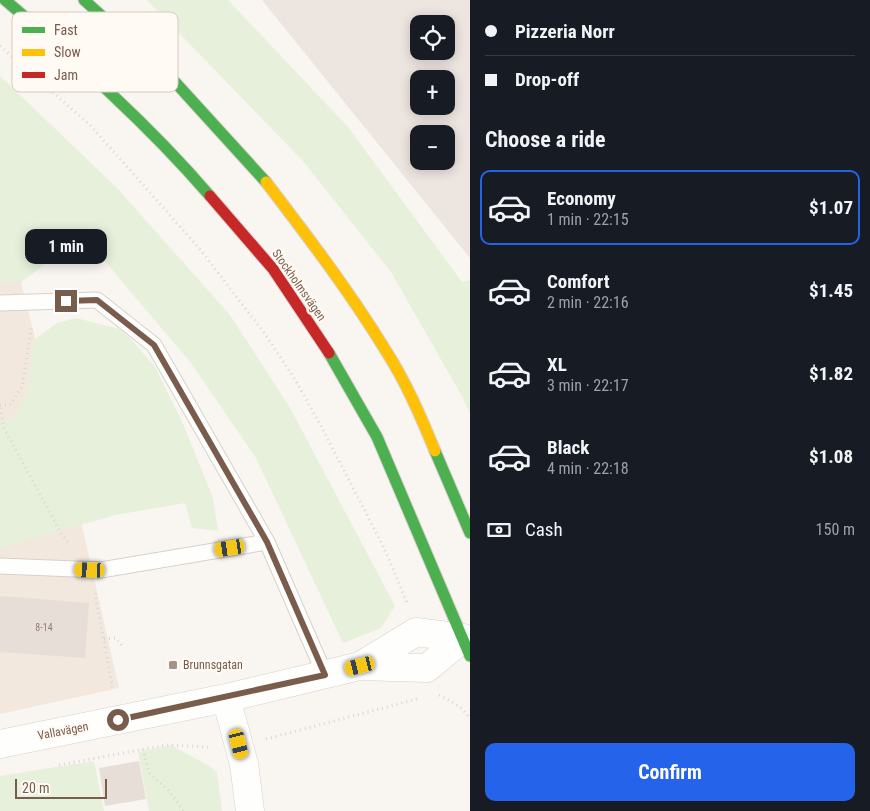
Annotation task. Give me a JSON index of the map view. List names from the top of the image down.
{
  "streets": {
    "main road": ["Stockholmsvägen"],
    "street": ["Vallavägen"]
  },
  "crossings": [
    ["Stockholmsvägen", "Vallavägen"]
  ],
  "places": {
    "transit": ["Brunnsgatan"]
  },
  "house_numbers": ["8-14"],
  "legend": ["Fast", "Slow", "Jam"],
  "scale_bar": "20 m",
  "page": {
    "banner": ["Pizzeria Norr", "Drop-off"],
    "map_buttons": ["+", "−"],
    "heading": "Choose a ride",
    "list": [
      {
        "name": "Economy",
        "note": "1 min · 22:15",
        "value": "$1.07"
      },
      {
        "name": "Comfort",
        "note": "2 min · 22:16",
        "value": "$1.45"
      },
      {
        "name": "XL",
        "note": "3 min · 22:17",
        "value": "$1.82"
      },
      {
        "name": "Black",
        "note": "4 min · 22:18",
        "value": "$1.08"
      }
    ],
    "bubble": "1 min",
    "pay": ["Cash", "150 m"],
    "buttons": "Confirm",
    "scale": "20 m"
  }
}
